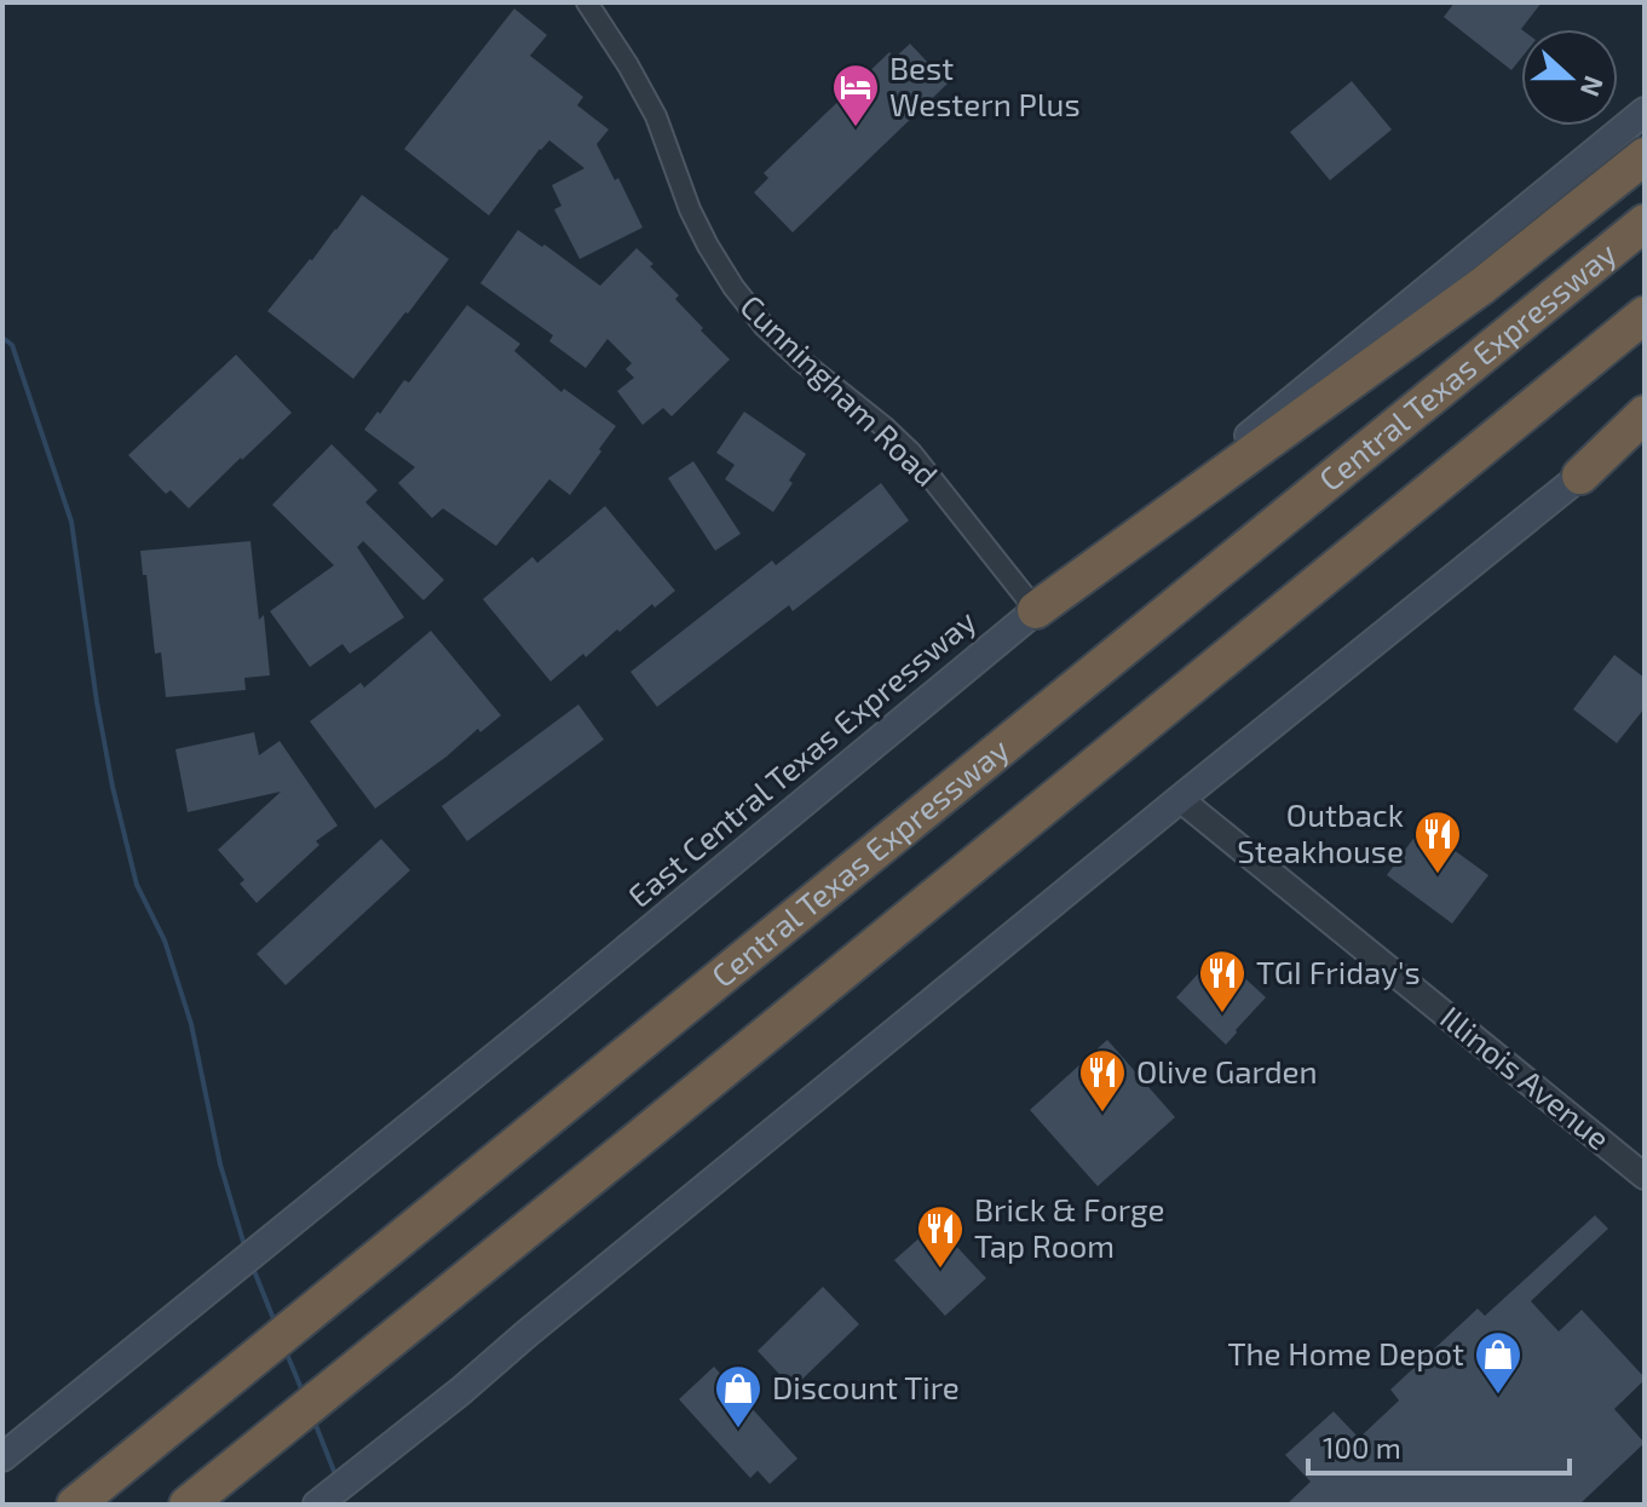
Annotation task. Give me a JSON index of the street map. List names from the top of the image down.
{
  "streets": {
    "highway": ["Central Texas Expressway"],
    "main road": ["East Central Texas Expressway"],
    "street": ["Cunningham Road", "Illinois Avenue"]
  },
  "crossings": [
    ["Cunningham Road", "East Central Texas Expressway"]
  ],
  "places": {
    "hotel": ["Best Western Plus"],
    "restaurant": [
      "Outback Steakhouse",
      "TGI Friday's",
      "Olive Garden",
      "Brick & Forge Tap Room"
    ],
    "shop": ["The Home Depot", "Discount Tire"]
  },
  "scale_bar": "100 m",
  "north": "right"
}
